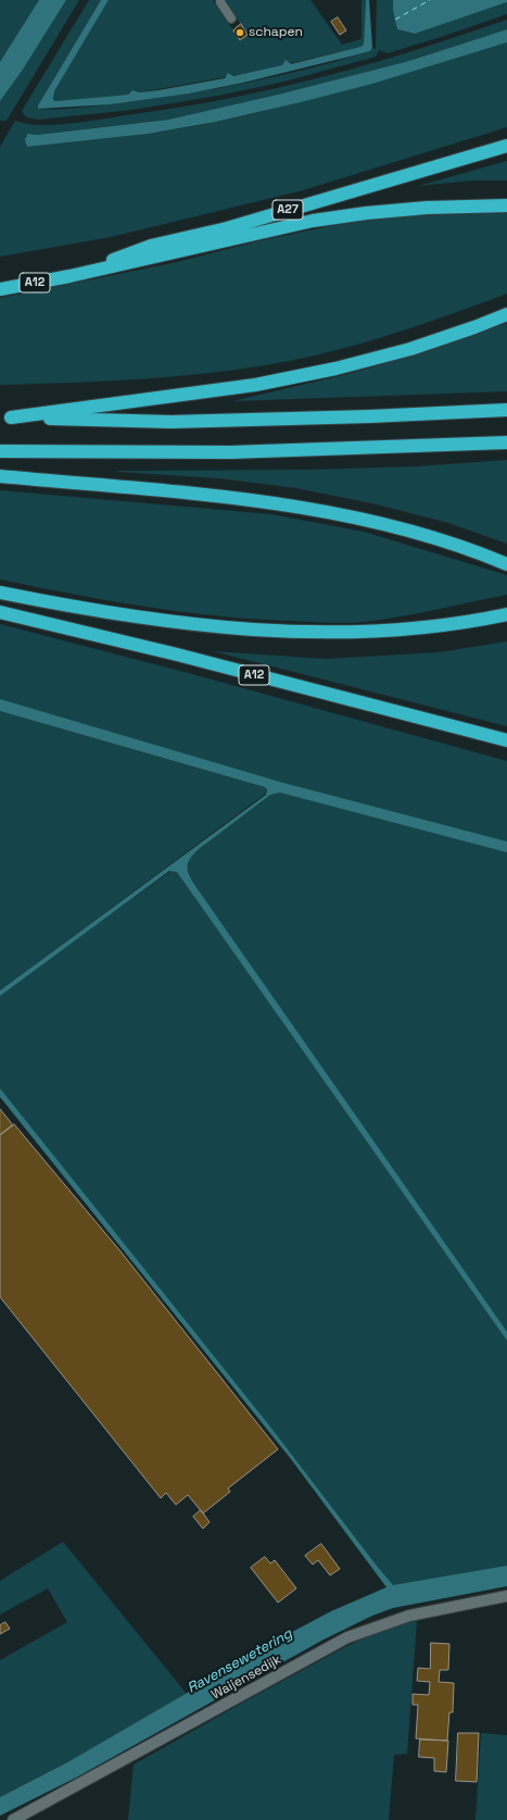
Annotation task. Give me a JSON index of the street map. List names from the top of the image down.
{
  "streets": {
    "highway": ["A27", "A12"],
    "street": ["Waijensedijk"]
  },
  "crossings": [
    ["A27", "A12"]
  ],
  "water": ["Ravensewetering"],
  "places": ["schapen"]
}
